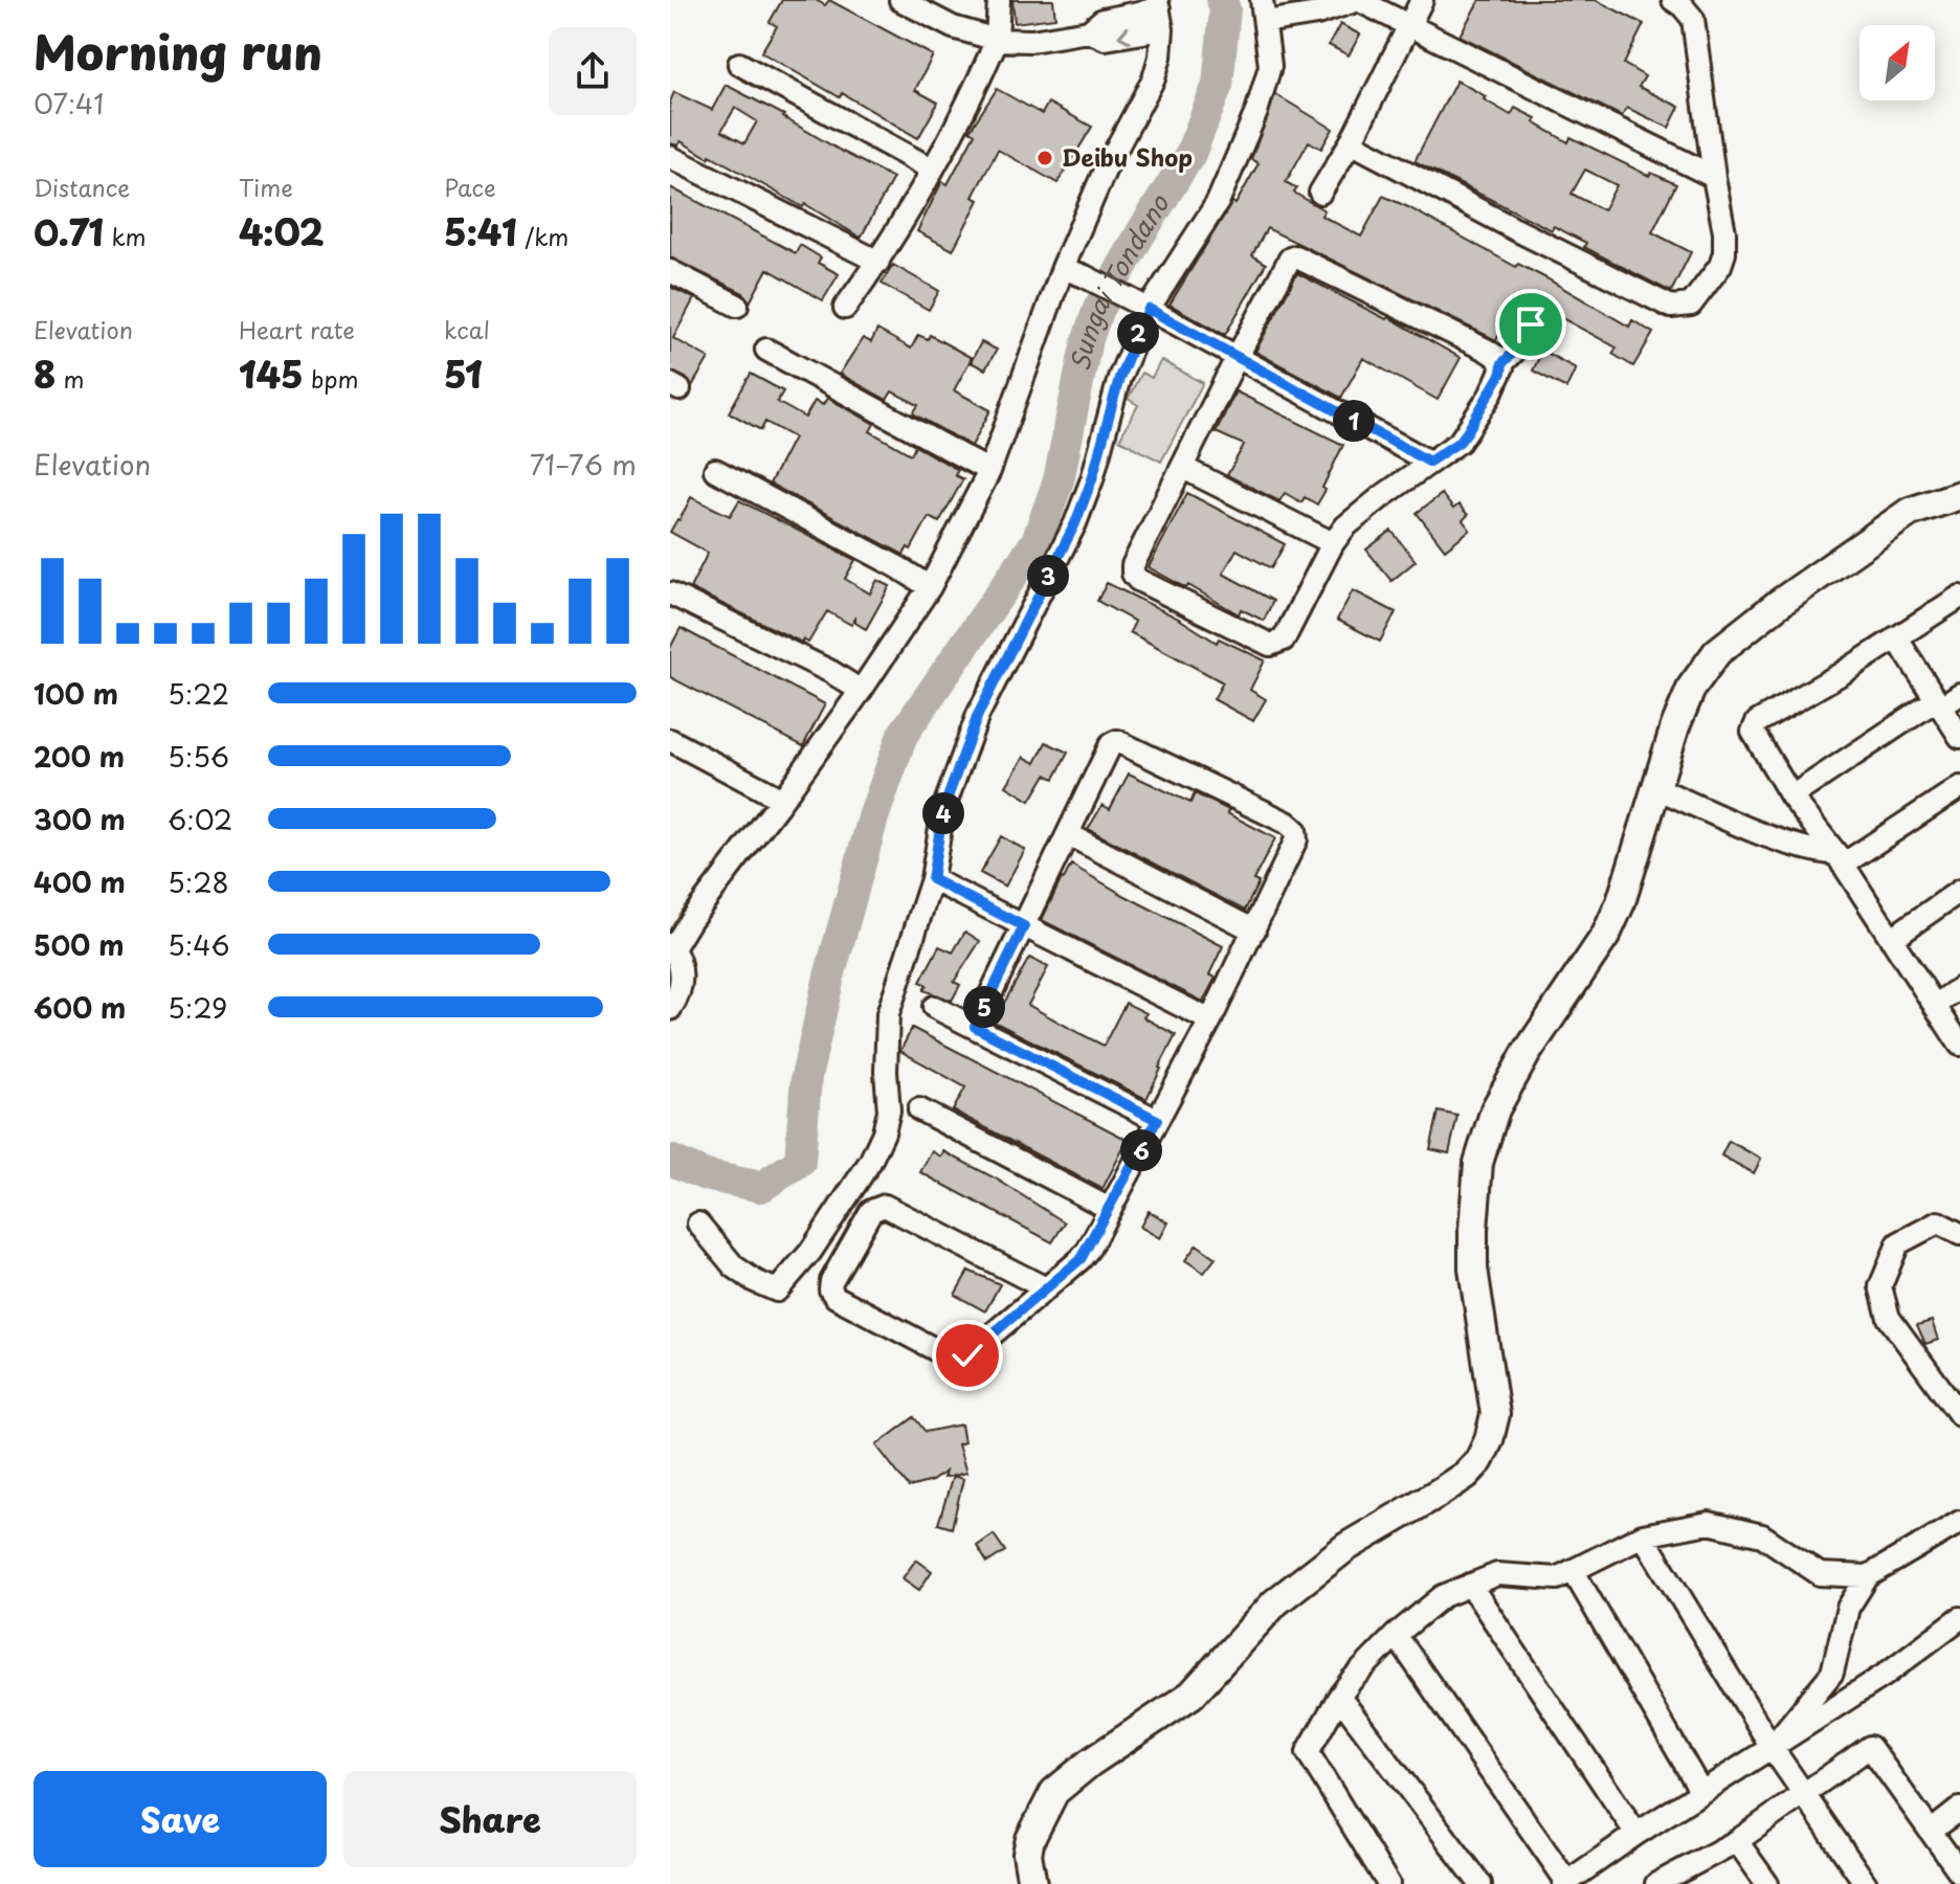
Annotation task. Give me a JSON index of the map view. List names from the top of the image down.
{
  "water": ["Sungai Tondano"],
  "places": ["Deibu Shop"],
  "north": "top right",
  "page": {
    "heading": ["Morning run", "07:41"],
    "stats": [
      ["Distance", "0.71 km"],
      ["Time", "4:02"],
      ["Pace", "5:41 /km"],
      ["Elevation", "8 m"],
      ["Heart rate", "145 bpm"],
      ["kcal", "51"]
    ],
    "pins": [
      "2",
      "1",
      "3",
      "4",
      "5",
      "6"
    ],
    "chart": ["Elevation", "71–76 m"],
    "list": [
      {
        "name": "100 m",
        "note": "5:22"
      },
      {
        "name": "200 m",
        "note": "5:56"
      },
      {
        "name": "300 m",
        "note": "6:02"
      },
      {
        "name": "400 m",
        "note": "5:28"
      },
      {
        "name": "500 m",
        "note": "5:46"
      },
      {
        "name": "600 m",
        "note": "5:29"
      }
    ],
    "buttons": ["Save", "Share"]
  }
}
